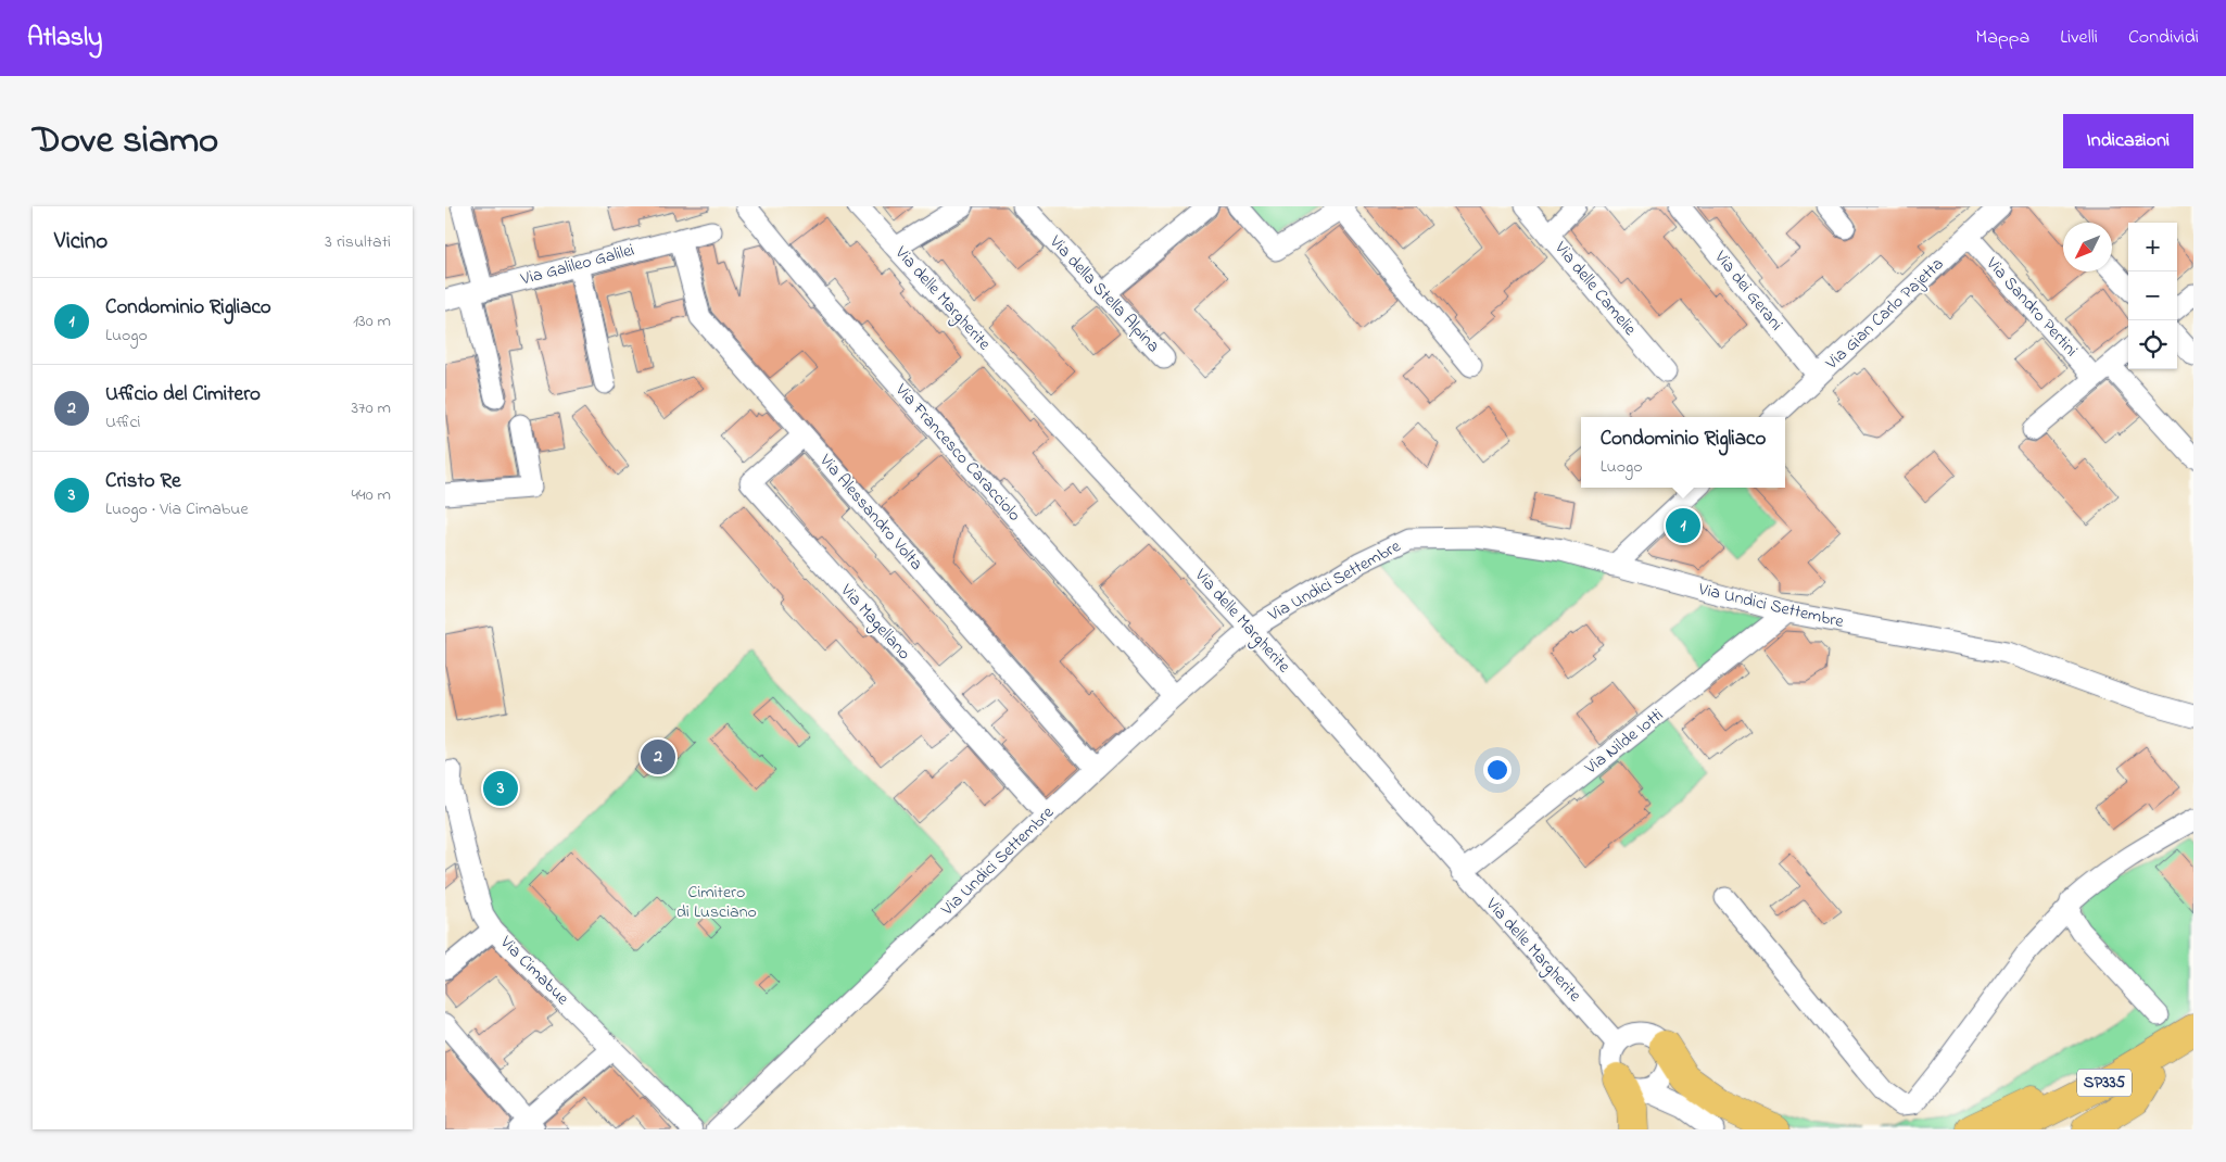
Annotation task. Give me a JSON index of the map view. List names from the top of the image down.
{
  "streets": {
    "highway": ["SP335"],
    "street": [
      "Via Galileo Galilei",
      "Via delle Camelie",
      "Via dei Gerani",
      "Via della Stella Alpina",
      "Via delle Margherite",
      "Via Sandro Pertini",
      "Via Gian Carlo Pajetta",
      "Via Francesco Caracciolo",
      "Via Alessandro Volta",
      "Via Undici Settembre",
      "Via Magellano",
      "Via Nilde Iotti",
      "Via Cimabue"
    ]
  },
  "crossings": [
    ["Via Galileo Galilei", "Via Alessandro Volta"],
    ["Via dei Gerani", "Via Gian Carlo Pajetta"],
    ["Via delle Margherite", "Via Undici Settembre"],
    ["Via delle Margherite", "Via Nilde Iotti"],
    ["Via Sandro Pertini", "Via Gian Carlo Pajetta"],
    ["Via Francesco Caracciolo", "Via Undici Settembre"],
    ["Via Alessandro Volta", "Via Undici Settembre"],
    ["Via Alessandro Volta", "Via Magellano"],
    ["Via Undici Settembre", "Via Magellano"],
    ["Via Undici Settembre", "Via Nilde Iotti"]
  ],
  "parks": ["Cimitero di Lusciano"],
  "north": "bottom left",
  "page": {
    "header": "Atlasly",
    "nav": ["Mappa", "Livelli", "Condividi"],
    "title": "Dove siamo",
    "buttons": "Indicazioni",
    "heading": ["Vicino", "3 risultati"],
    "map_buttons": ["+", "−"],
    "list": [
      {
        "mark": "1",
        "name": "Condominio Rigliaco",
        "note": "Luogo",
        "value": "130 m"
      },
      {
        "mark": "2",
        "name": "Ufficio del Cimitero",
        "note": "Uffici",
        "value": "370 m"
      },
      {
        "mark": "3",
        "name": "Cristo Re",
        "note": "Luogo · Via Cimabue",
        "value": "440 m"
      }
    ],
    "popup": ["Condominio Rigliaco", "Luogo"],
    "pins": ["1", "2", "3"]
  }
}
